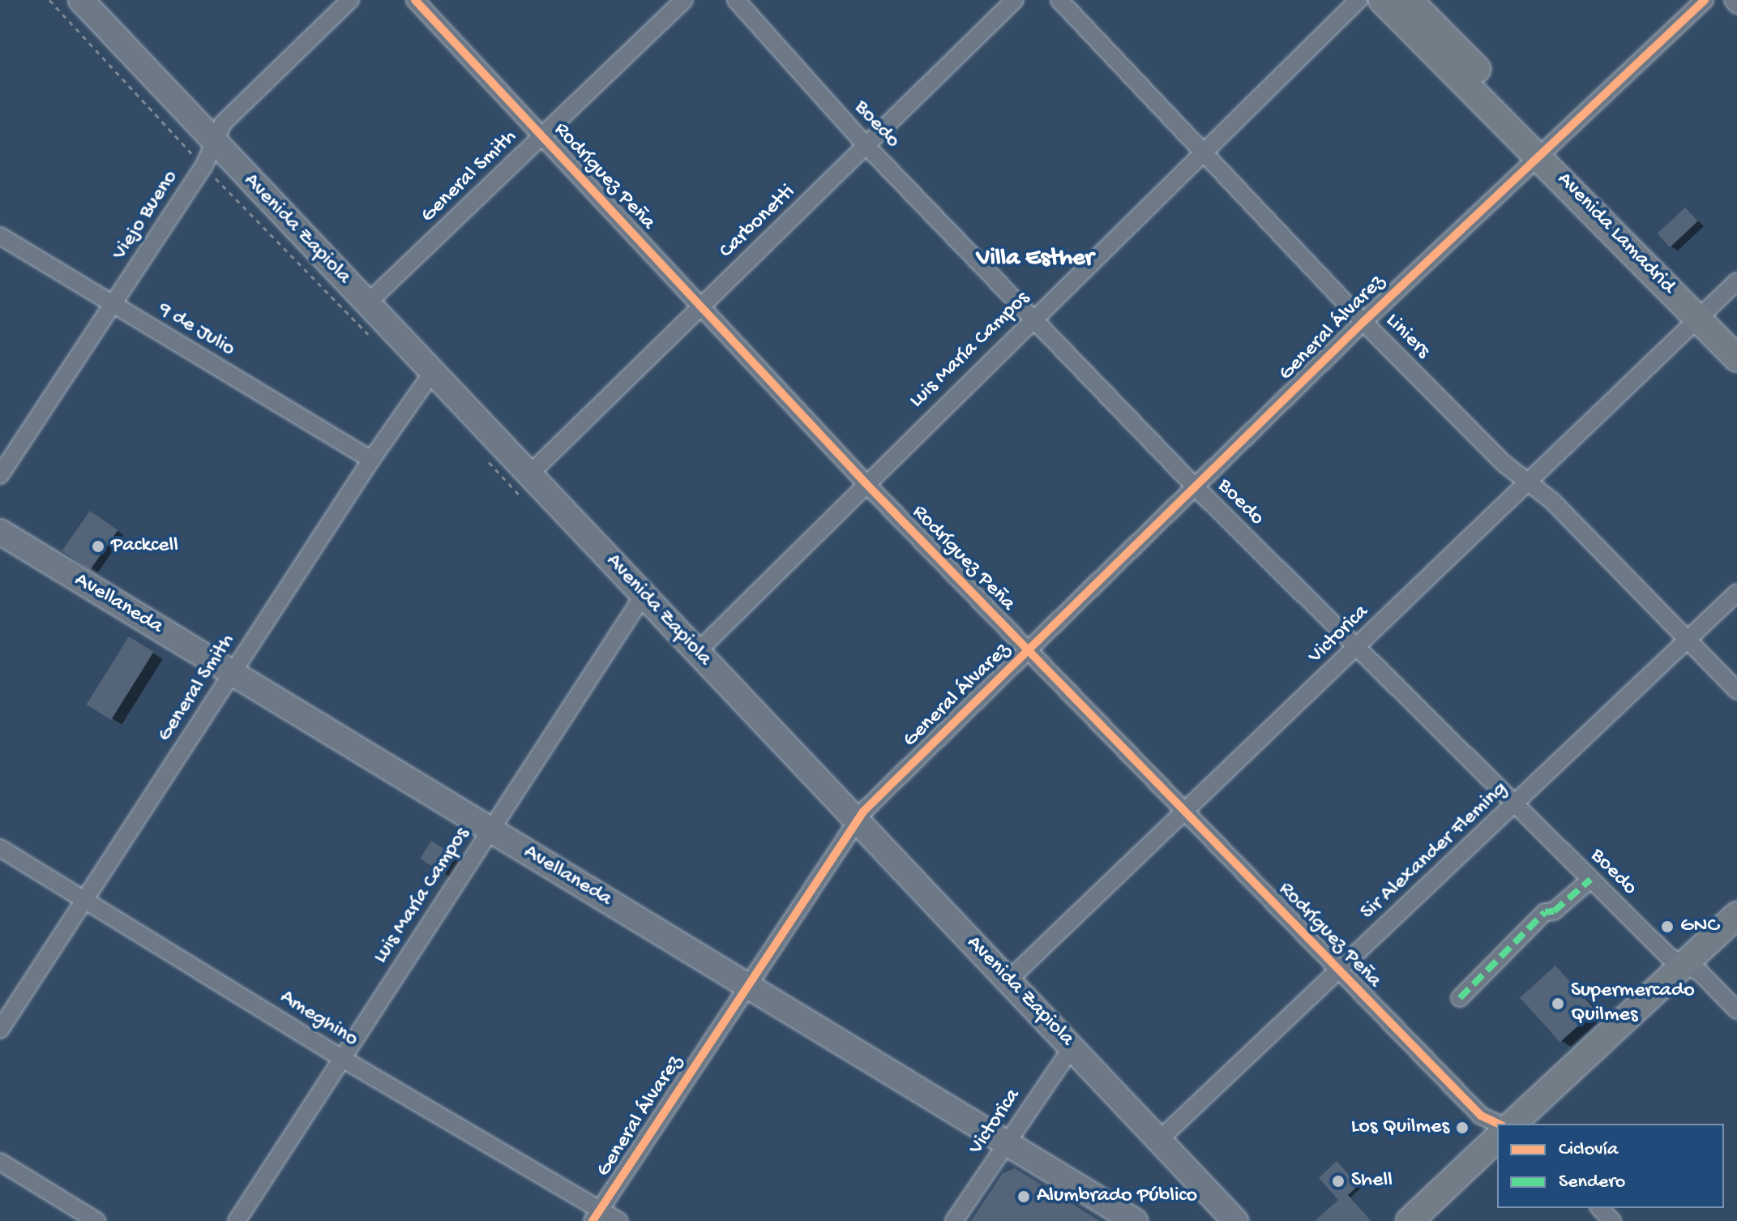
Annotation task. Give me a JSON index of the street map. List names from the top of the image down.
{
  "streets": {
    "main road": ["Avenida Zapiola", "Avenida Lamadrid", "Avellaneda"],
    "street": [
      "Boedo",
      "General Smith",
      "Rodríguez Peña",
      "Viejo Bueno",
      "Carbonetti",
      "General Álvarez",
      "9 de Julio",
      "Liniers",
      "Luis María Campos",
      "Victorica",
      "Sir Alexander Fleming",
      "Ameghino"
    ]
  },
  "crossings": [
    ["Boedo", "Carbonetti"],
    ["Boedo", "General Álvarez"],
    ["Boedo", "Luis María Campos"],
    ["Boedo", "Victorica"],
    ["Boedo", "Sir Alexander Fleming"],
    ["General Smith", "Rodríguez Peña"],
    ["General Smith", "Avenida Zapiola"],
    ["General Smith", "9 de Julio"],
    ["General Smith", "Avellaneda"],
    ["General Smith", "Ameghino"],
    ["Rodríguez Peña", "Carbonetti"],
    ["Rodríguez Peña", "General Álvarez"],
    ["Rodríguez Peña", "Luis María Campos"],
    ["Rodríguez Peña", "Victorica"],
    ["Rodríguez Peña", "Sir Alexander Fleming"],
    ["Viejo Bueno", "Avenida Zapiola"],
    ["Viejo Bueno", "9 de Julio"],
    ["Carbonetti", "Avenida Zapiola"],
    ["Avenida Zapiola", "General Álvarez"],
    ["Avenida Zapiola", "Luis María Campos"],
    ["Avenida Zapiola", "Victorica"],
    ["Avenida Zapiola", "Sir Alexander Fleming"],
    ["Avenida Lamadrid", "General Álvarez"],
    ["Avenida Lamadrid", "Victorica"],
    ["General Álvarez", "Liniers"],
    ["General Álvarez", "Avellaneda"],
    ["General Álvarez", "Ameghino"],
    ["Liniers", "Luis María Campos"],
    ["Liniers", "Victorica"],
    ["Liniers", "Sir Alexander Fleming"],
    ["Luis María Campos", "Avellaneda"],
    ["Luis María Campos", "Ameghino"],
    ["Avellaneda", "Victorica"]
  ],
  "districts": ["Villa Esther"],
  "places": [
    "Packcell",
    "GNC",
    "Supermercado Quilmes",
    "Los Quilmes",
    "Shell",
    "Alumbrado Público"
  ],
  "legend": ["Ciclovía", "Sendero"]
}
